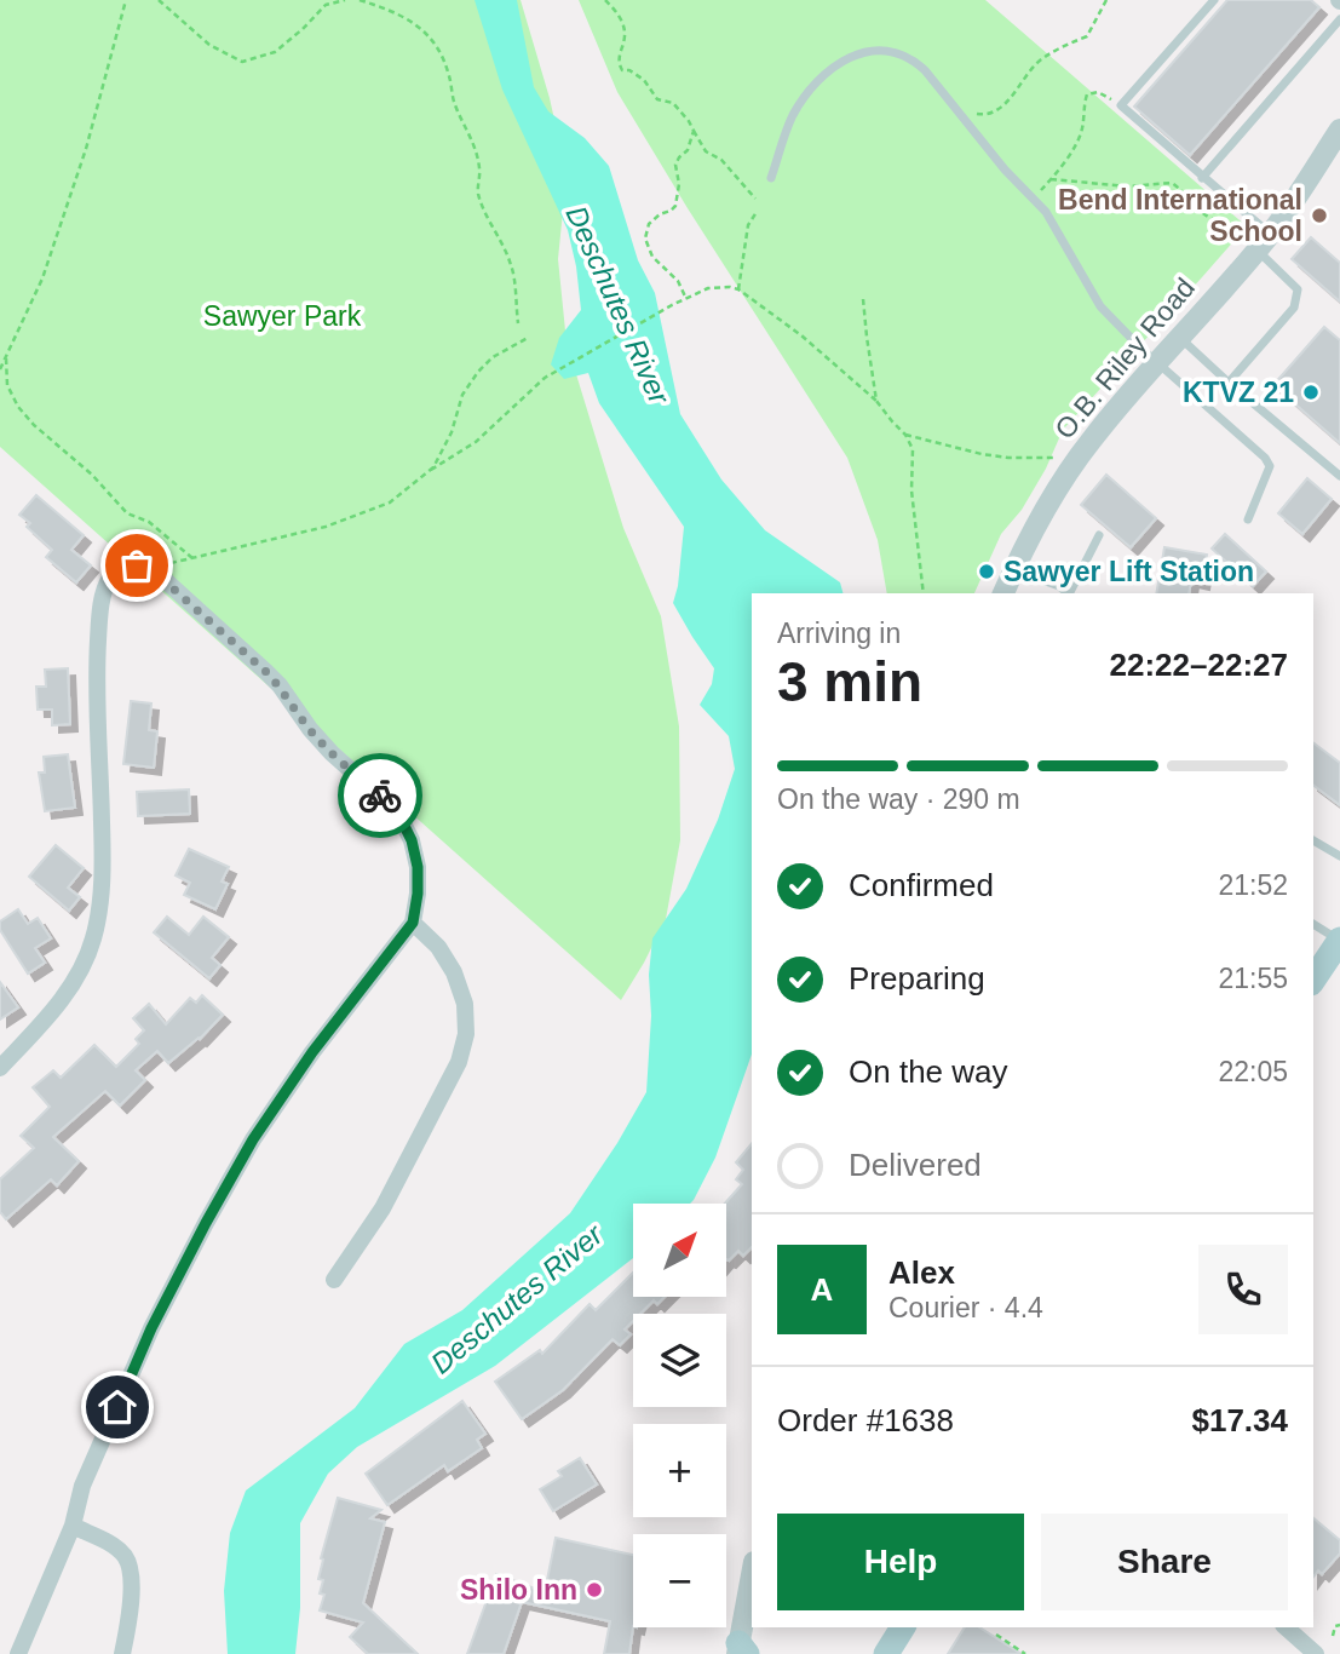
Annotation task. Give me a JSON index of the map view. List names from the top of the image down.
{
  "streets": {
    "street": ["O.B. Riley Road"]
  },
  "water": ["Deschutes River"],
  "parks": ["Sawyer Park"],
  "places": [
    "Bend International School",
    "KTVZ 21",
    "Sawyer Lift Station",
    "Shilo Inn"
  ],
  "north": "top right",
  "page": {
    "heading": ["3 min", "Arriving in", "22:22–22:27"],
    "panel": [
      "Alex",
      "Courier · 4.4",
      "Order #1638",
      "$17.34"
    ],
    "bar": "On the way · 290 m",
    "list": [
      ["Confirmed", "21:52"],
      ["Preparing", "21:55"],
      ["On the way", "22:05"],
      "Delivered"
    ],
    "map_buttons": ["+", "−"],
    "round": "A",
    "buttons": ["Help", "Share"]
  }
}
